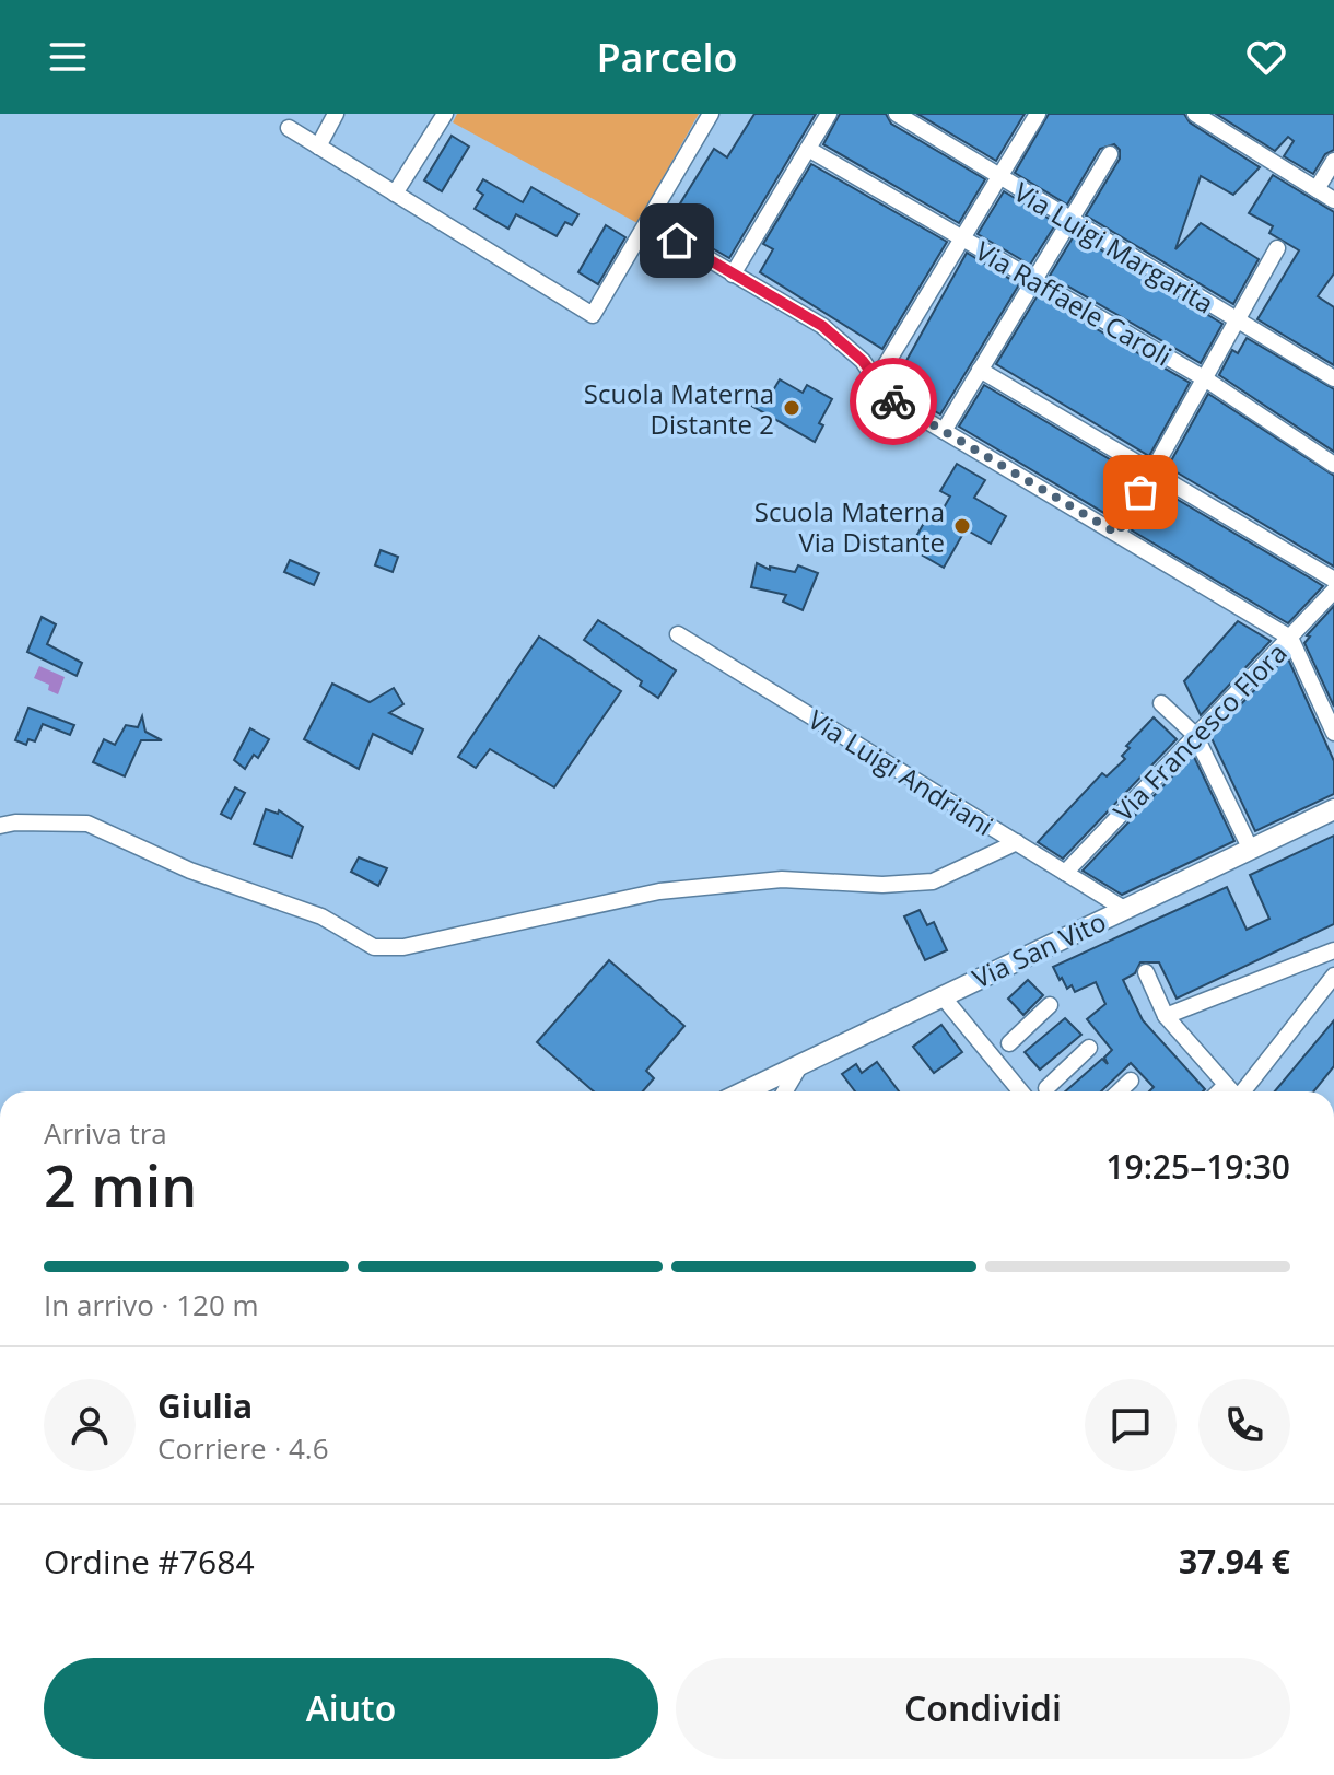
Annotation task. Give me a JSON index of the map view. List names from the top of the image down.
{
  "streets": {
    "street": [
      "Via Luigi Margarita",
      "Via Raffaele Caroli",
      "Via Francesco Flora",
      "Via Luigi Andriani",
      "Via San Vito"
    ]
  },
  "crossings": [
    ["Via Francesco Flora", "Via Luigi Andriani"],
    ["Via Luigi Andriani", "Via San Vito"]
  ],
  "places": ["Scuola Materna Distante 2", "Scuola Materna Via Distante"],
  "page": {
    "header": "Parcelo",
    "heading": ["2 min", "Arriva tra", "19:25–19:30"],
    "panel": [
      "Giulia",
      "Corriere · 4.6",
      "Ordine #7684",
      "37.94 €"
    ],
    "bar": "In arrivo · 120 m",
    "buttons": ["Aiuto", "Condividi"]
  }
}
